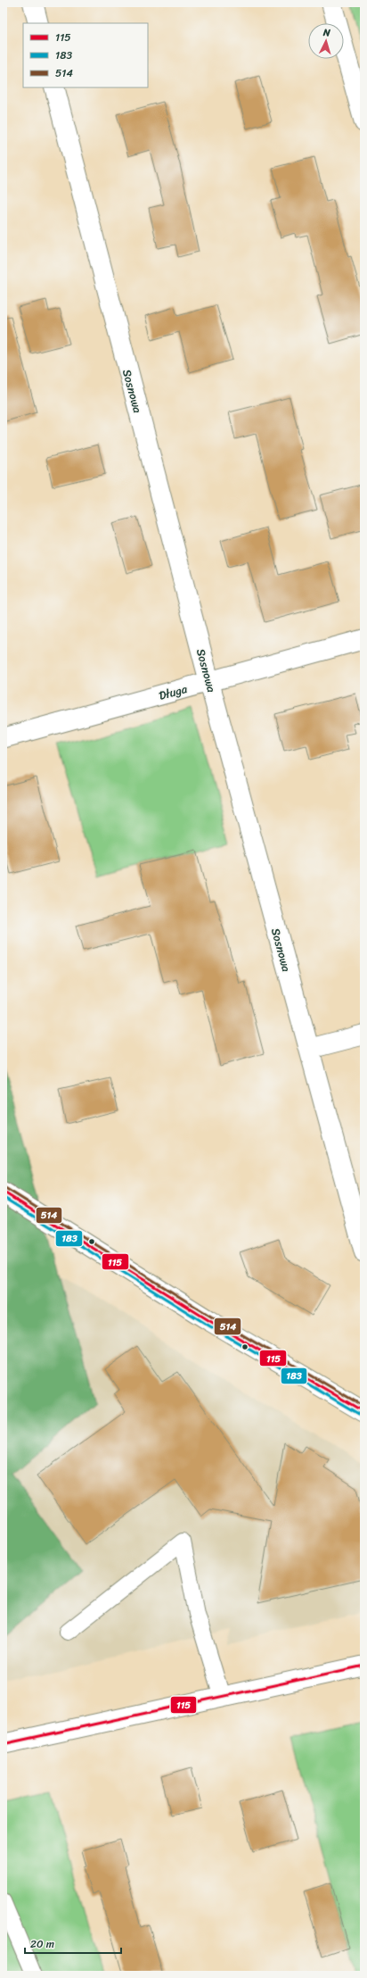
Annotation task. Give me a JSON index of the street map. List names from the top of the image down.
{
  "streets": {
    "street": ["Sosnowa", "Długa"]
  },
  "crossings": [
    ["Sosnowa", "Długa"]
  ],
  "lines": ["transit line 514", "transit line 115", "transit line 183"],
  "legend": ["115", "183", "514"],
  "scale_bar": "20 m",
  "north": "top"
}
